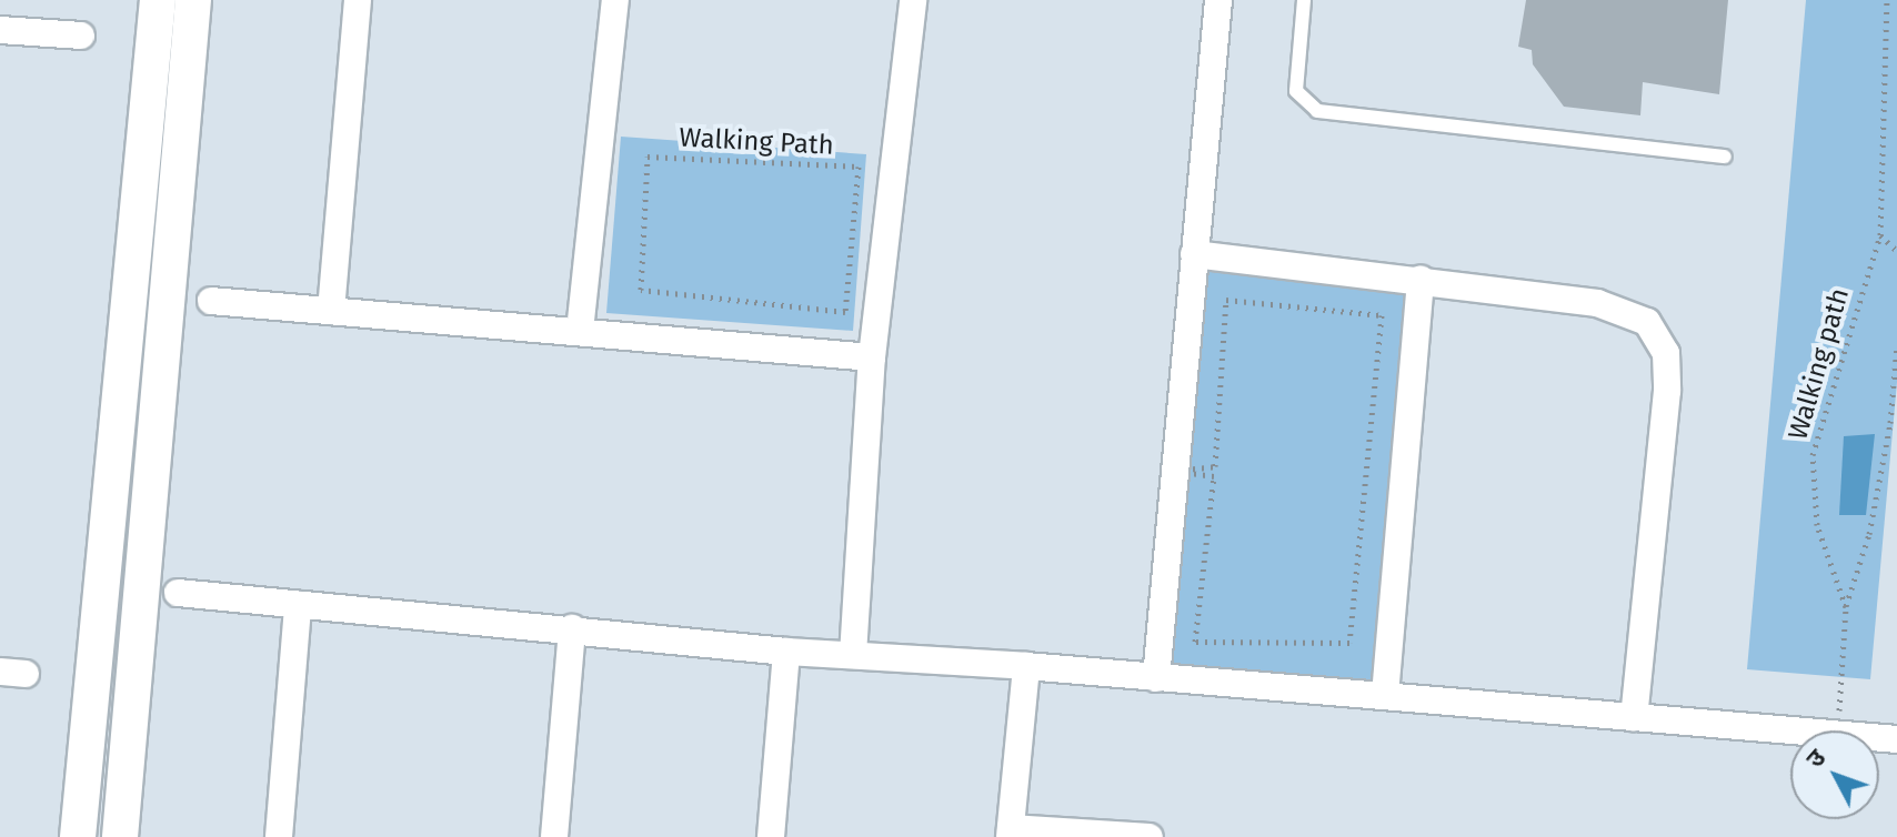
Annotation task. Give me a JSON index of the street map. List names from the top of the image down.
{
  "streets": {
    "path": ["Walking Path", "Walking path"]
  },
  "north": "top left"
}
